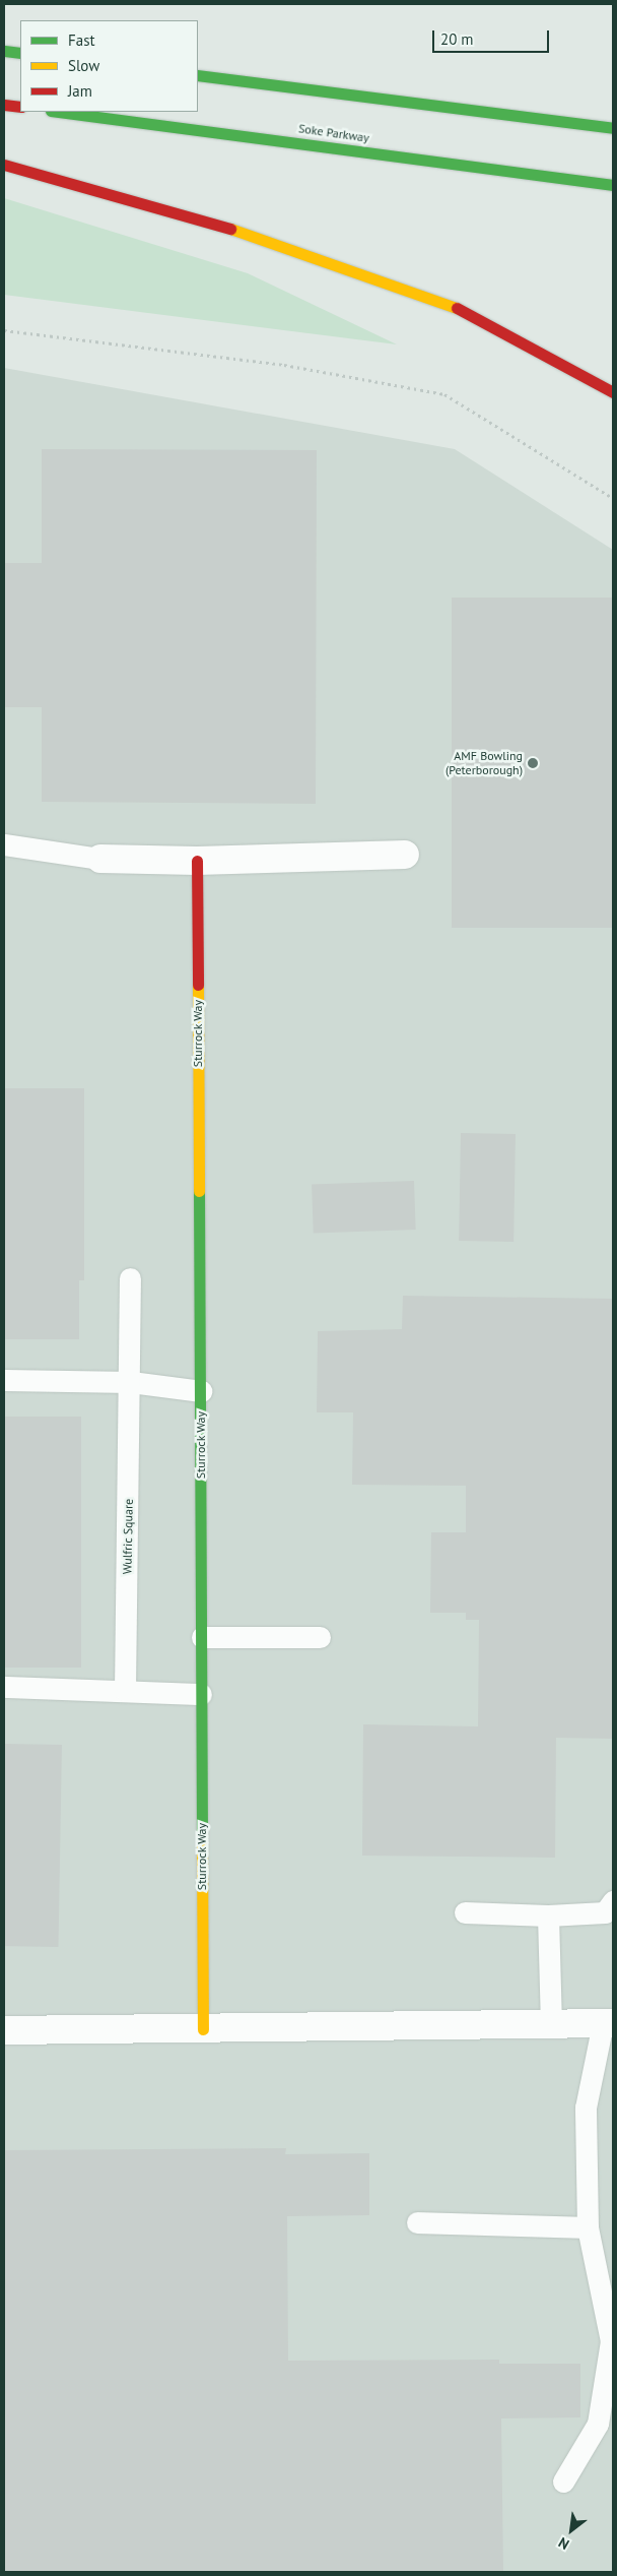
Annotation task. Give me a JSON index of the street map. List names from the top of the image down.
{
  "streets": {
    "main road": ["Soke Parkway", "Sturrock Way"],
    "lane": ["Wulfric Square"]
  },
  "places": ["AMF Bowling (Peterborough)"],
  "legend": ["Fast", "Slow", "Jam"],
  "scale_bar": "20 m",
  "north": "bottom left"
}
